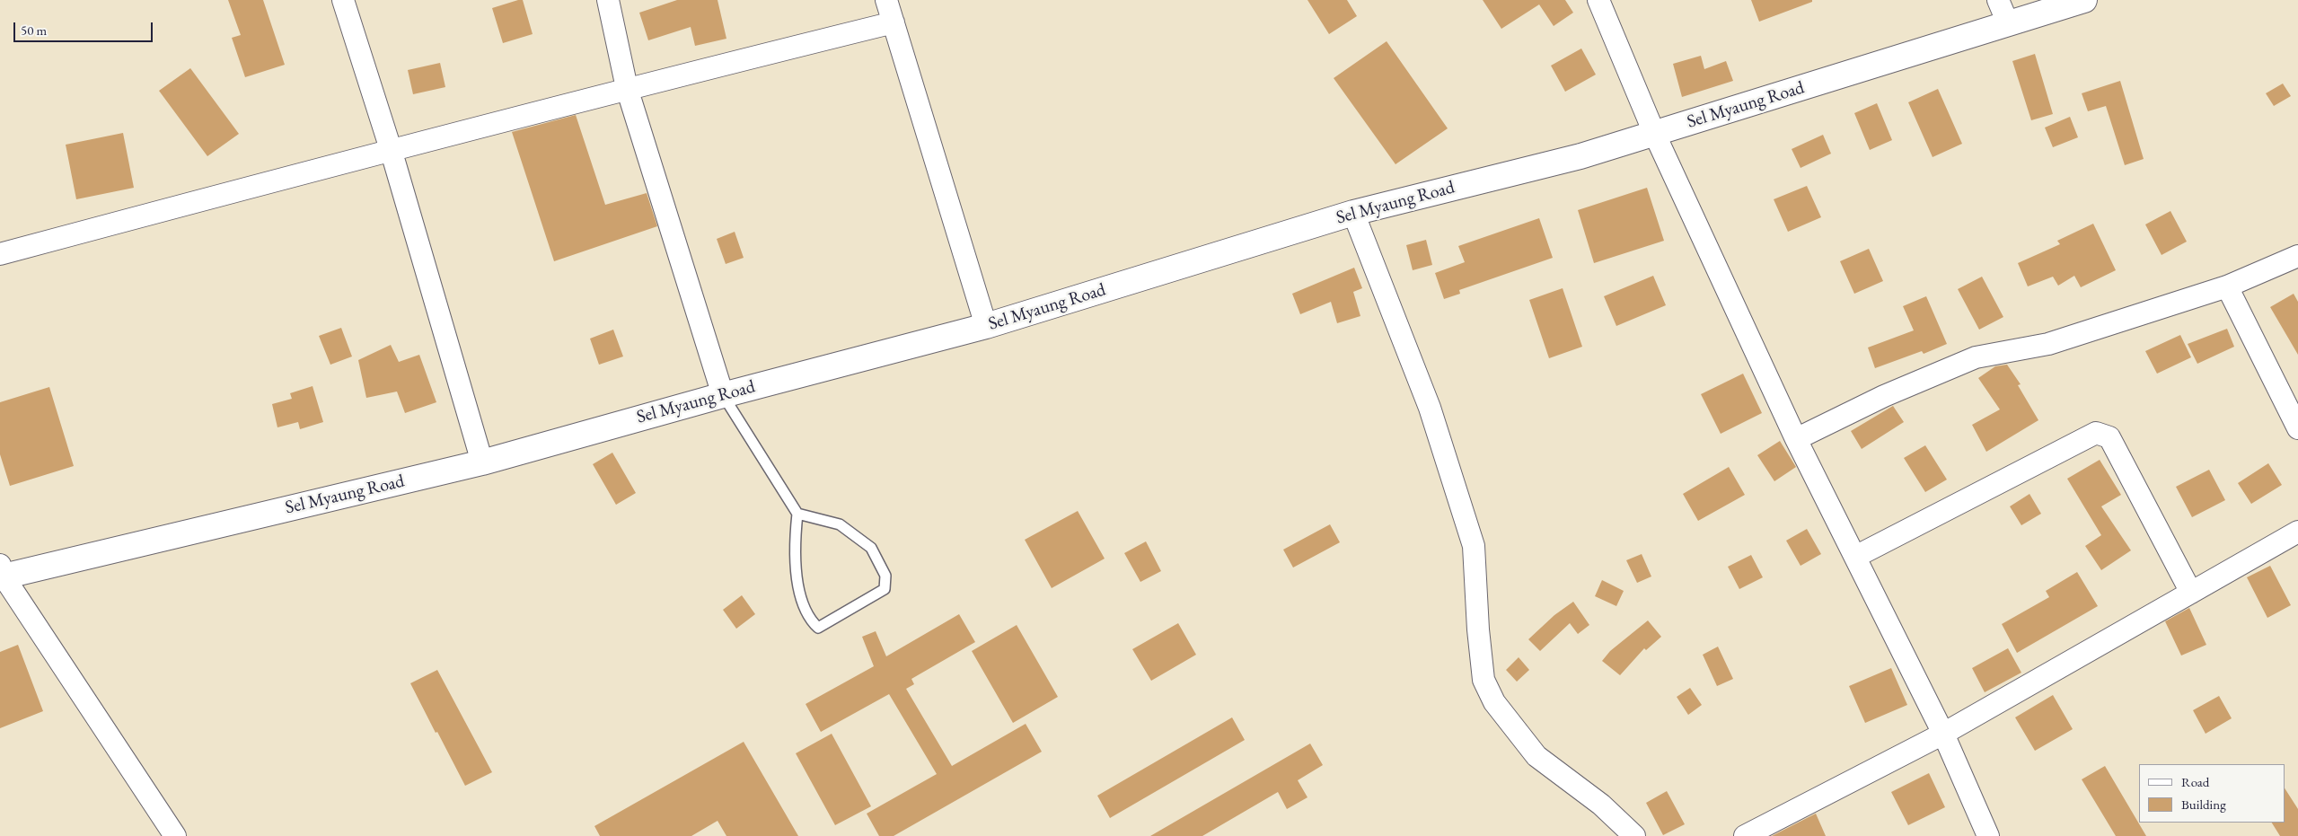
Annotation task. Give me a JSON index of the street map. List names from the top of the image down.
{
  "streets": {
    "main road": ["Sel Myaung Road"]
  },
  "legend": ["Road", "Building"],
  "scale_bar": "50 m"
}
